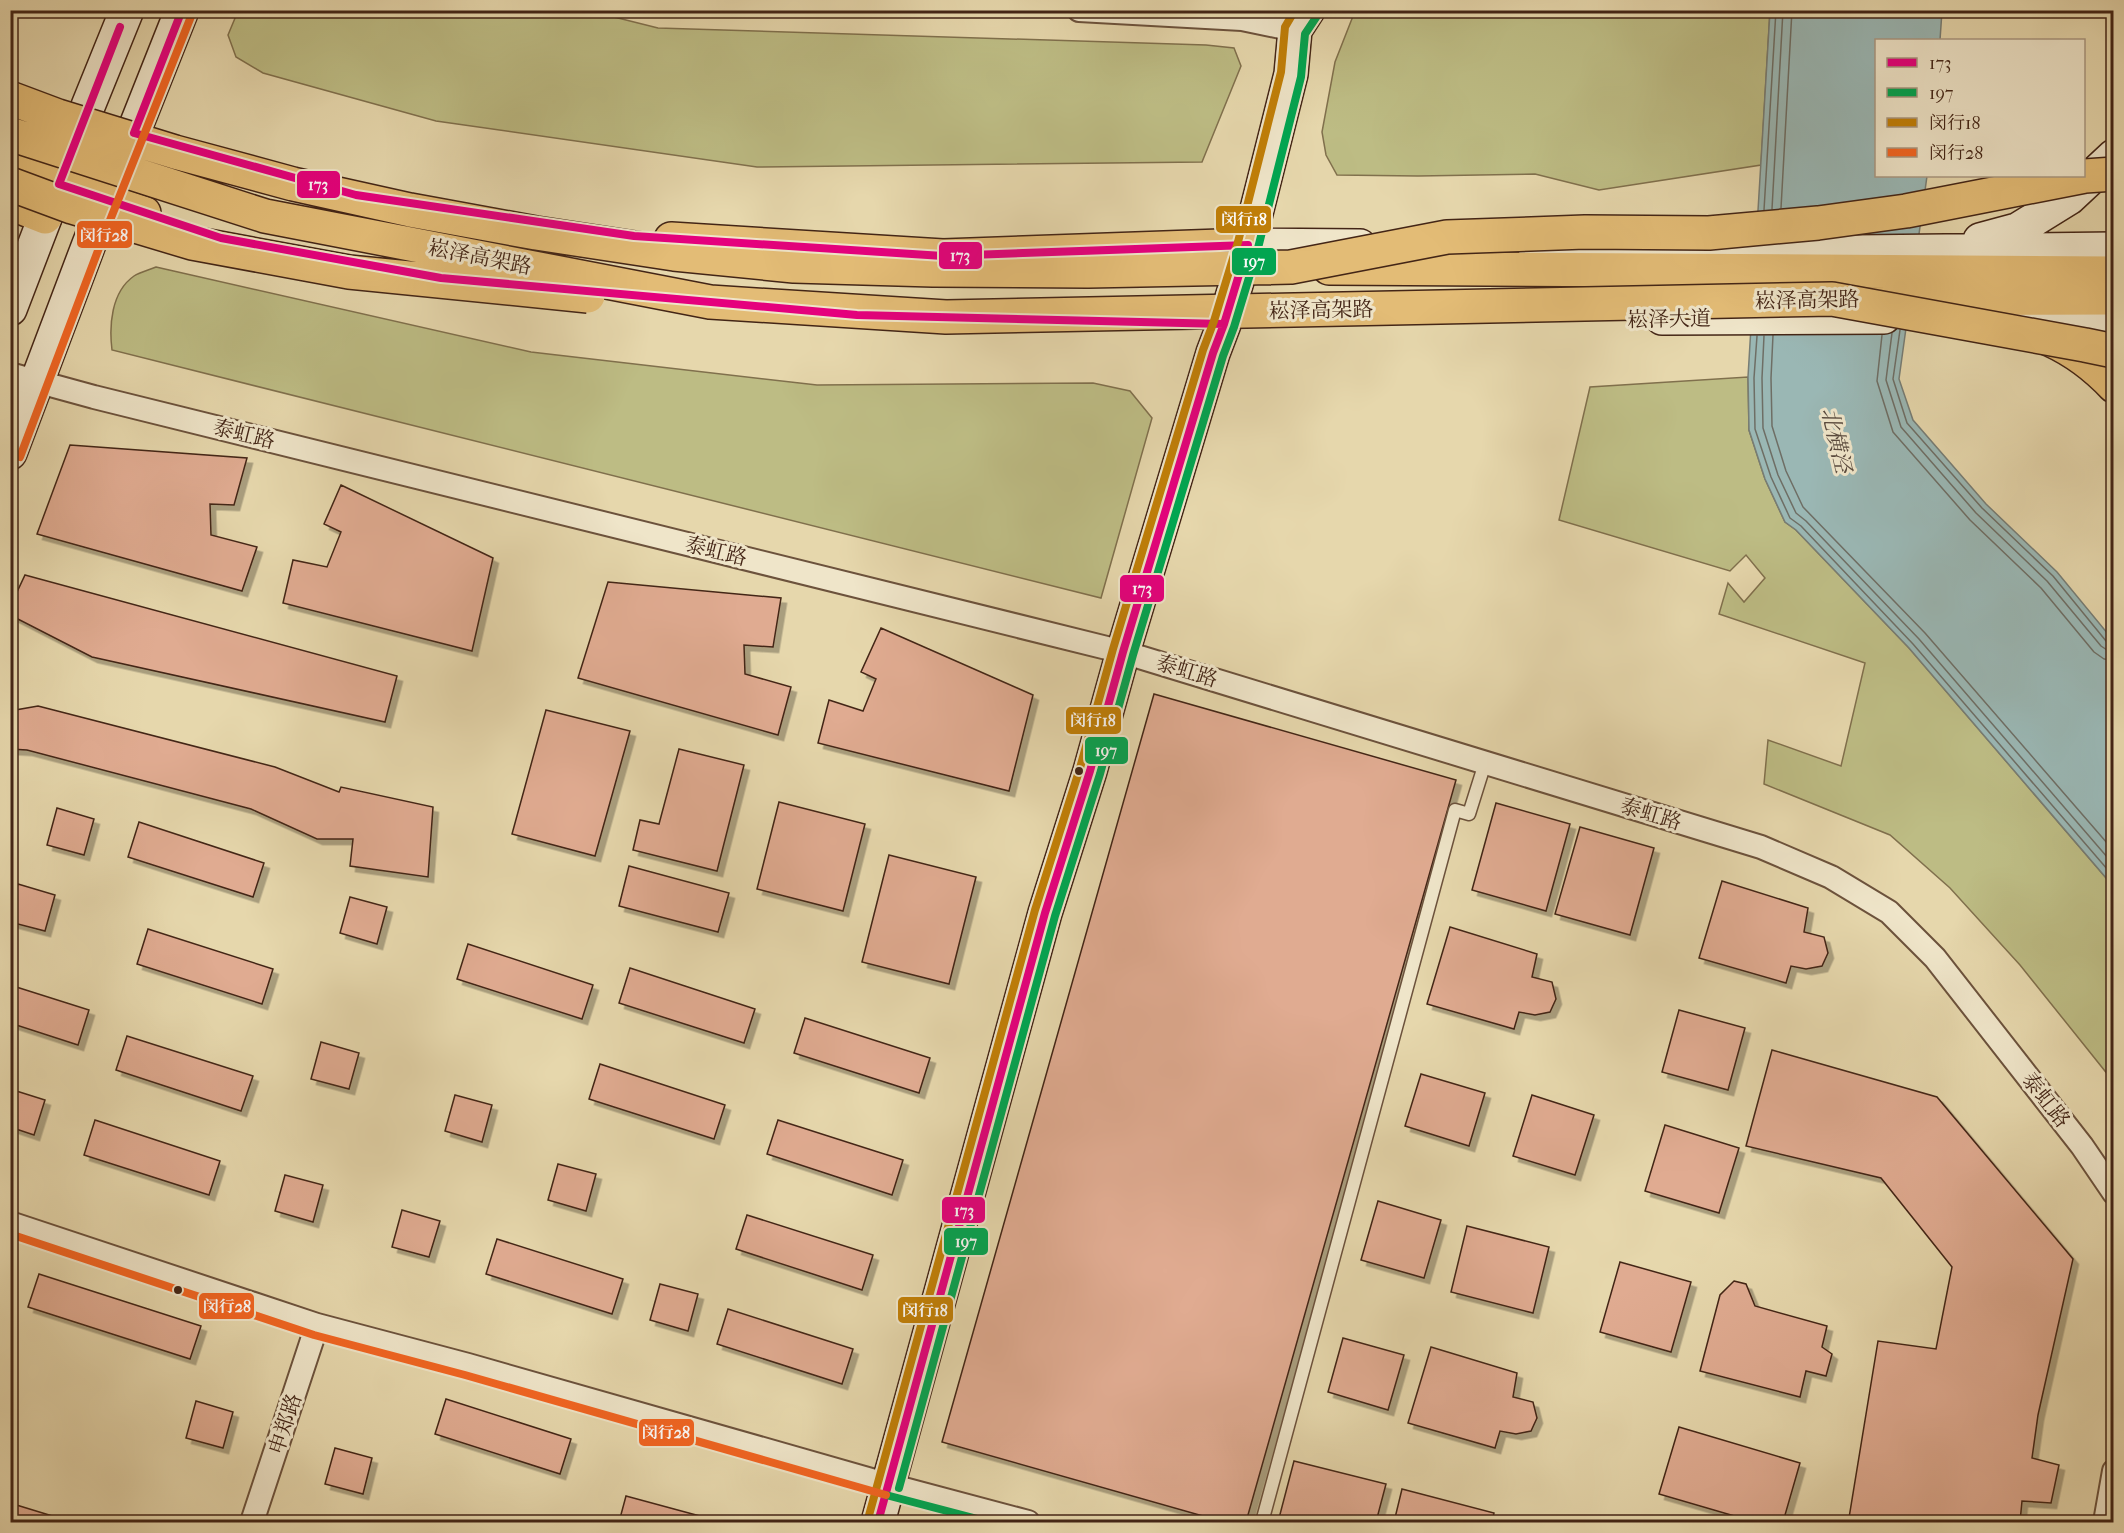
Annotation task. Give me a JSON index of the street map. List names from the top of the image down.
{
  "streets": {
    "main road": ["崧泽高架路", "崧泽大道"],
    "street": ["泰虹路", "申郑路"]
  },
  "water": ["北横泾"],
  "lines": [
    "transit line 173",
    "transit line 闵行18",
    "transit line 闵行28",
    "transit line 197"
  ],
  "legend": [
    "173",
    "197",
    "闵行18",
    "闵行28"
  ]
}
